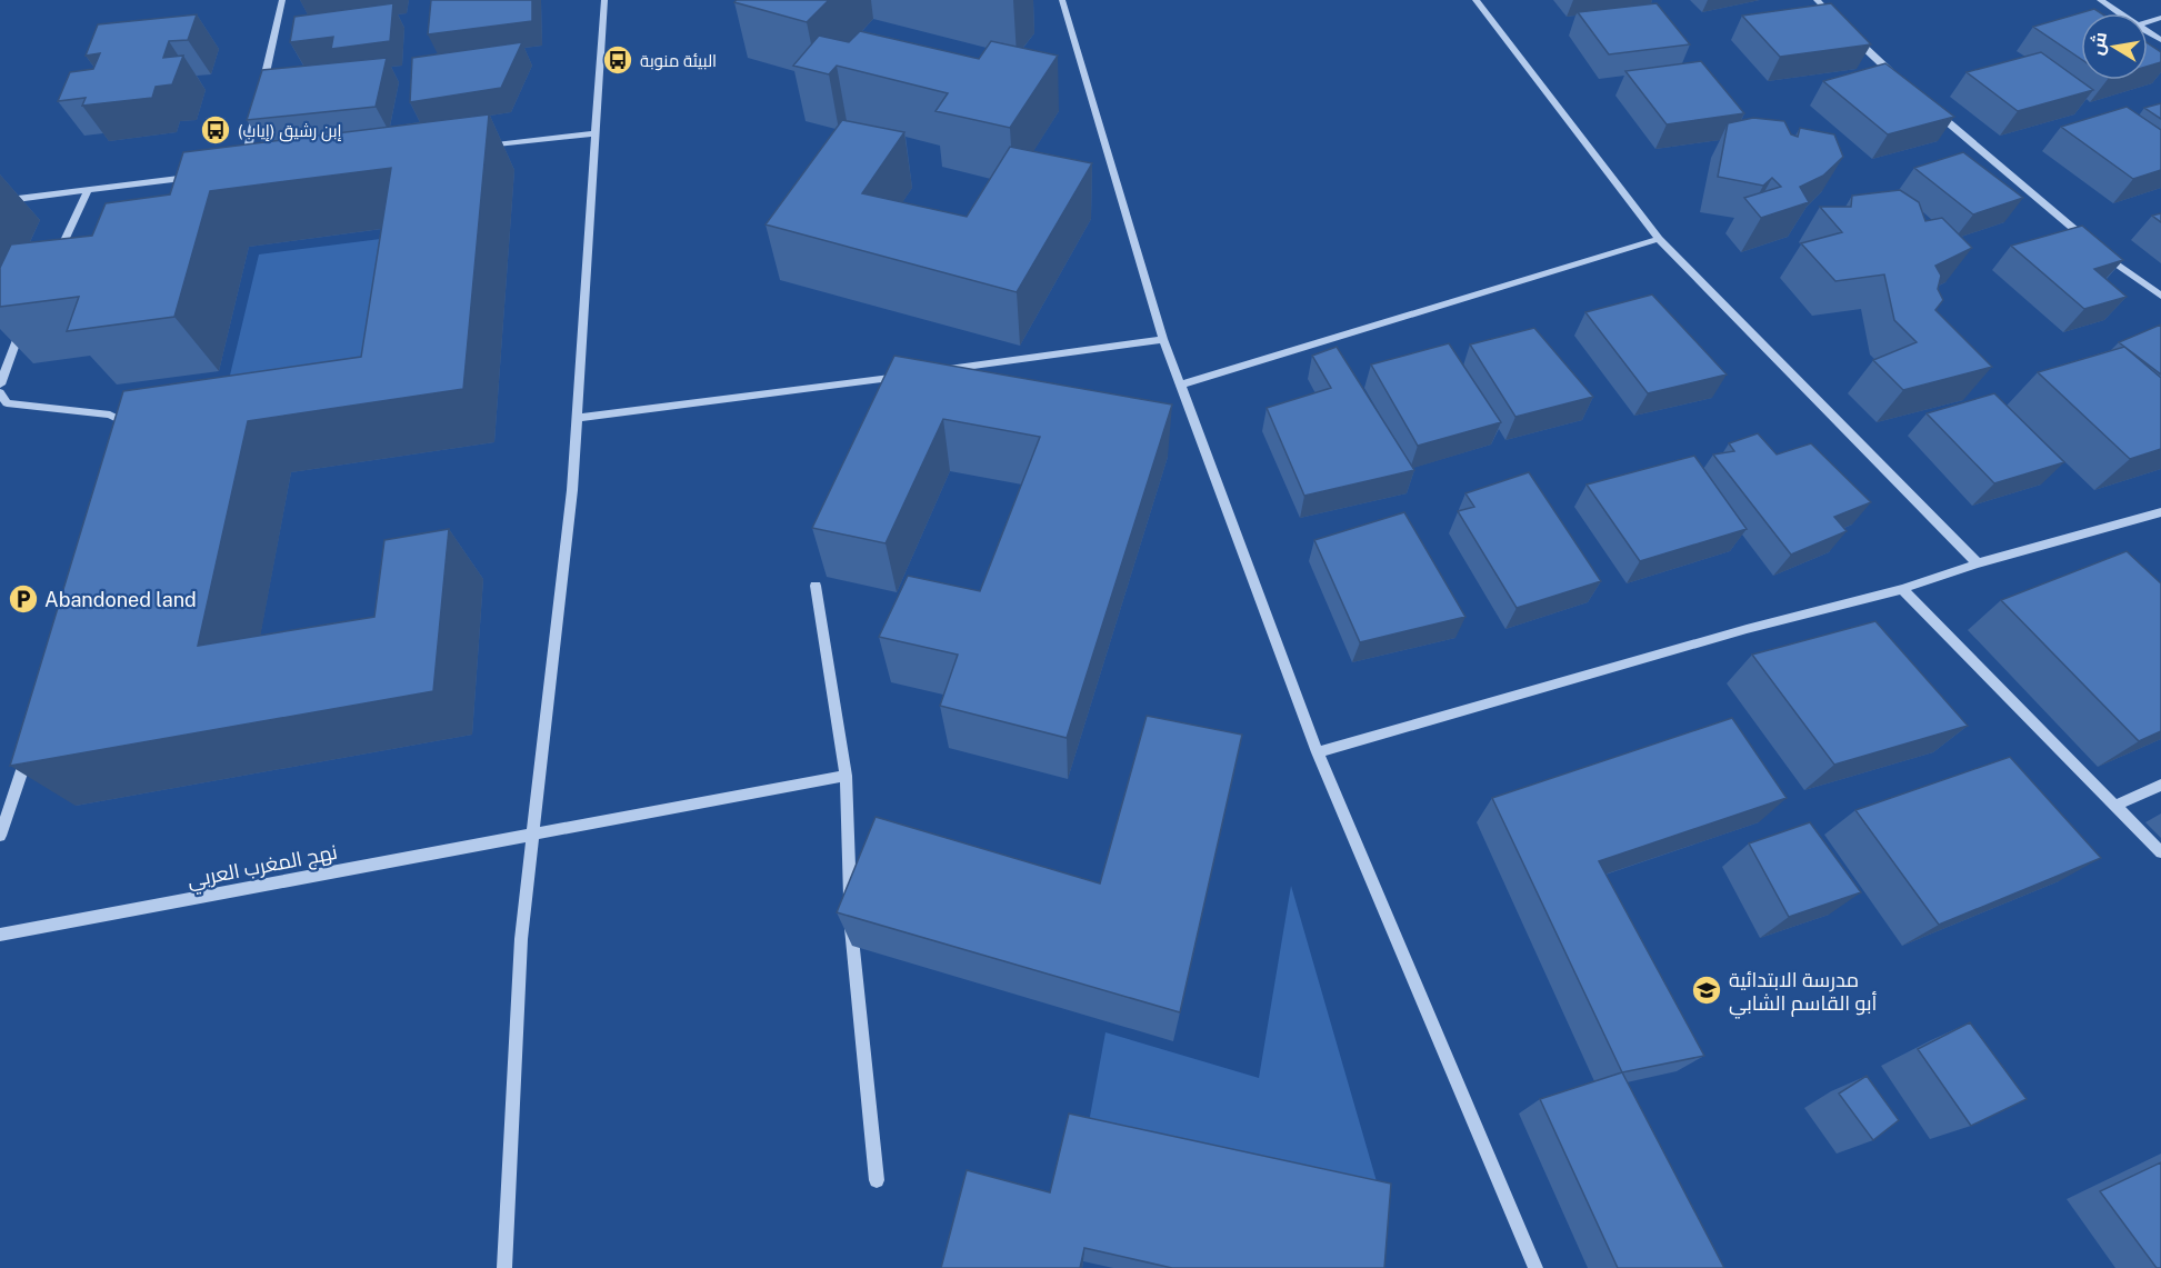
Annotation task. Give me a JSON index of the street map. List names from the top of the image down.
{
  "streets": {
    "street": ["نهج المغرب العربي"]
  },
  "places": {
    "bus stop": ["البيئة منوبة", "إبن رشيق (إياب)"],
    "parking": ["Abandoned land"],
    "school or university": ["مدرسة الابتدائية أبو القاسم الشابي"]
  },
  "north": "left"
}
